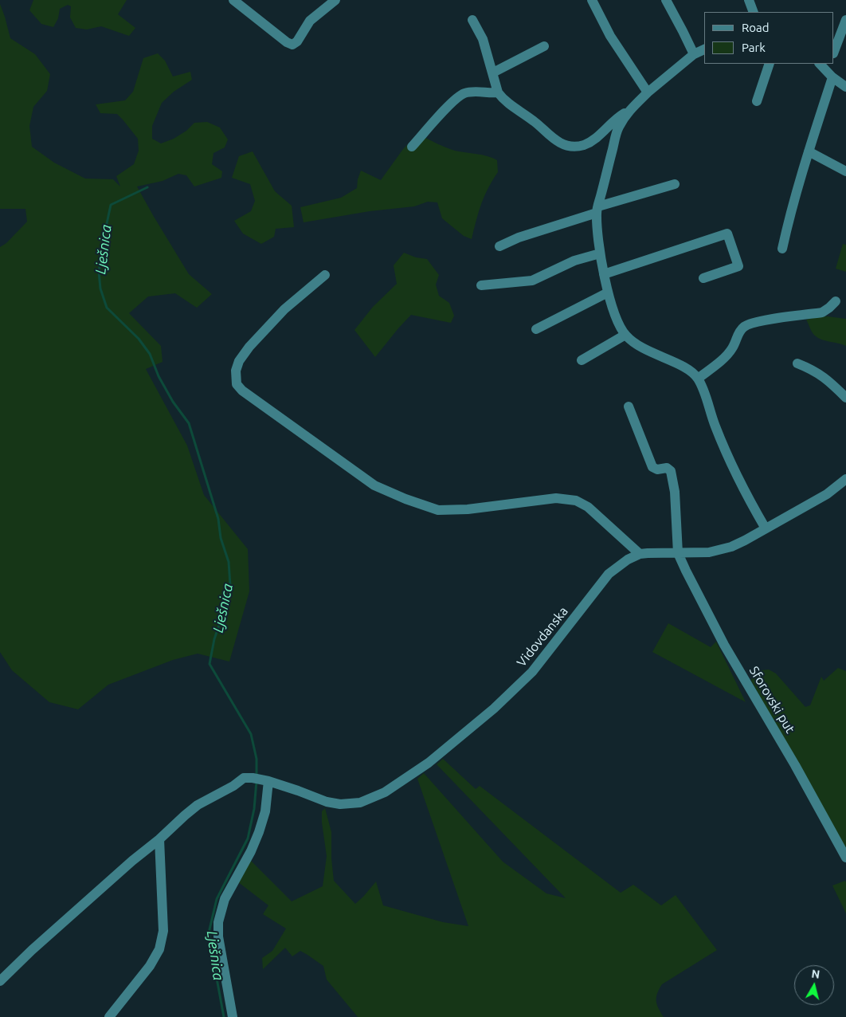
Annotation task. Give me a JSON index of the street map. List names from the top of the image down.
{
  "streets": {
    "street": ["Vidovdanska", "Sforovski put"]
  },
  "crossings": [
    ["Vidovdanska", "Sforovski put"]
  ],
  "water": ["Lješnica"],
  "legend": ["Road", "Park"],
  "north": "top"
}
